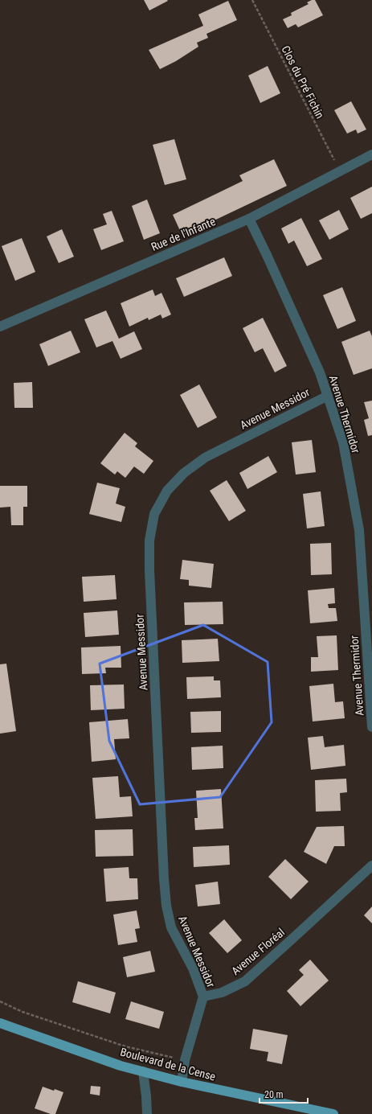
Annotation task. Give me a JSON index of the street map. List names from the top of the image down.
{
  "streets": {
    "main road": ["Boulevard de la Cense"],
    "street": [
      "Rue de l'Infante",
      "Avenue Messidor",
      "Avenue Thermidor",
      "Avenue Floréal"
    ],
    "path": ["Clos du Pré Fichin"]
  },
  "crossings": [
    ["Clos du Pré Fichin", "Rue de l'Infante"],
    ["Rue de l'Infante", "Avenue Thermidor"],
    ["Avenue Messidor", "Avenue Thermidor"],
    ["Avenue Messidor", "Avenue Floréal"]
  ],
  "scale_bar": "20 m"
}
